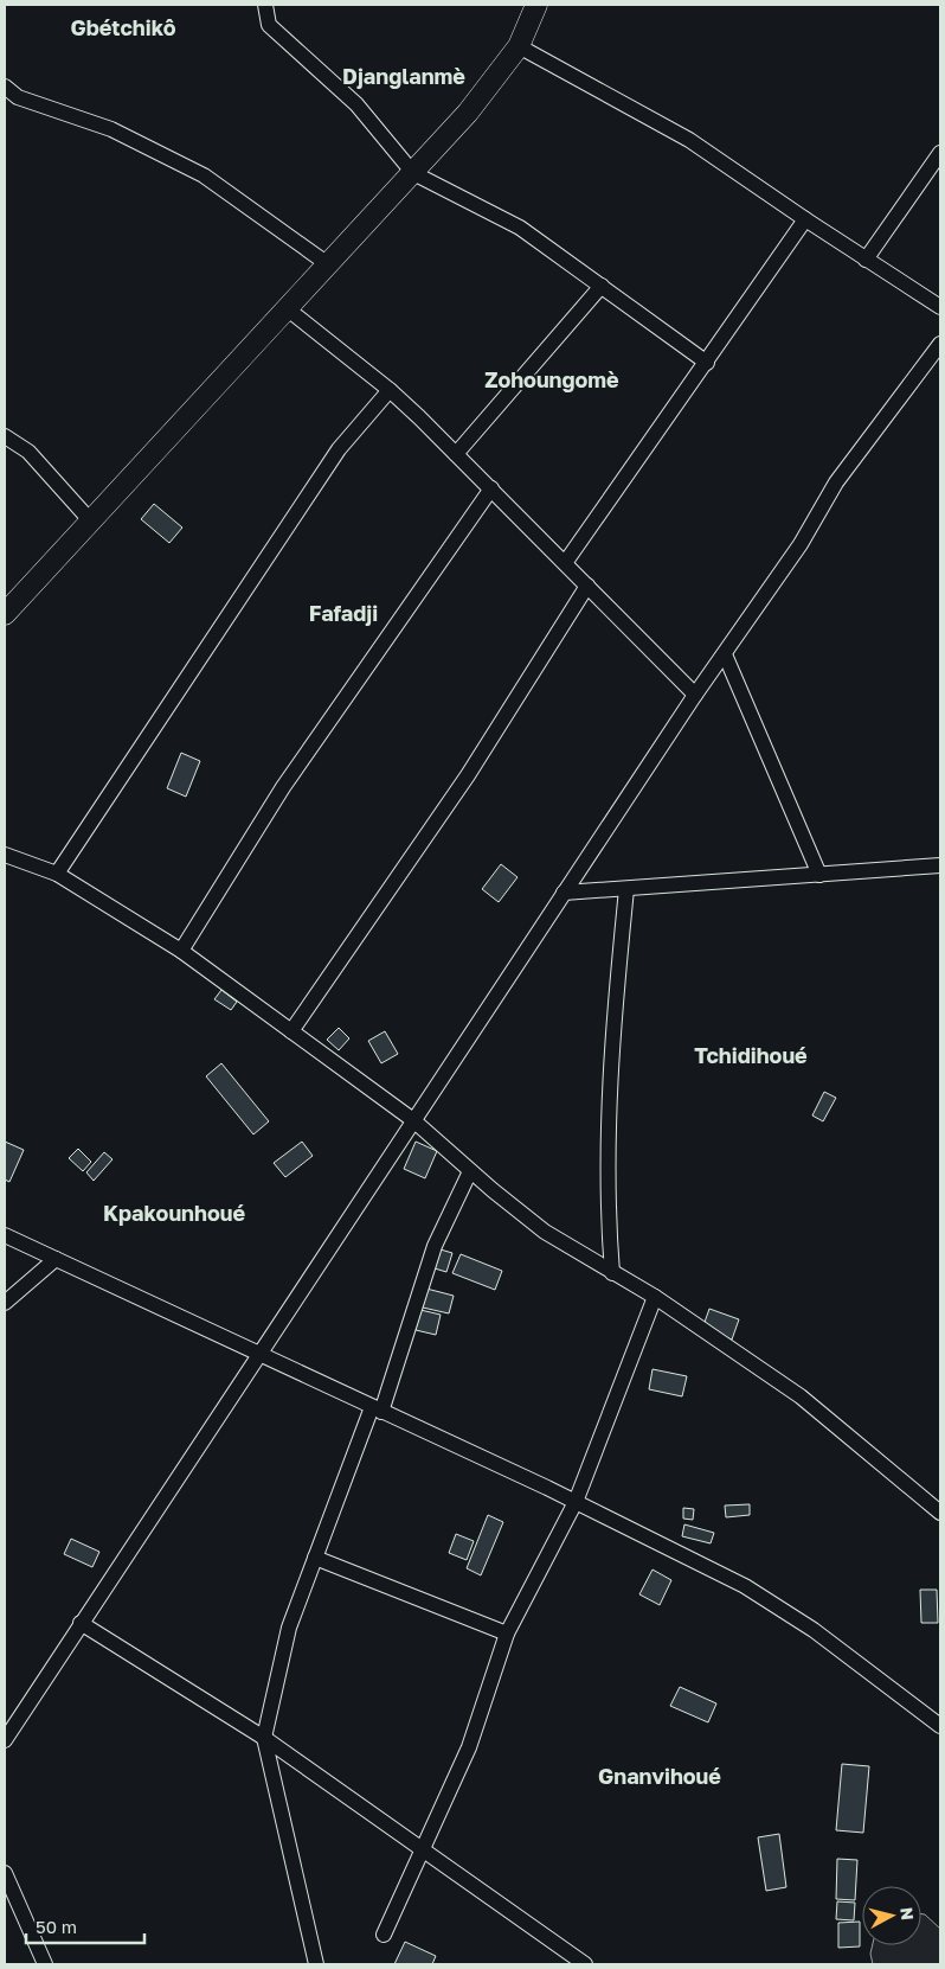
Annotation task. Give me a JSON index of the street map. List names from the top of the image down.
{
  "districts": [
    "Gbétchikô",
    "Djanglanmè",
    "Zohoungomè",
    "Fafadji",
    "Tchidihoué",
    "Kpakounhoué",
    "Gnanvihoué"
  ],
  "scale_bar": "50 m",
  "north": "right"
}
